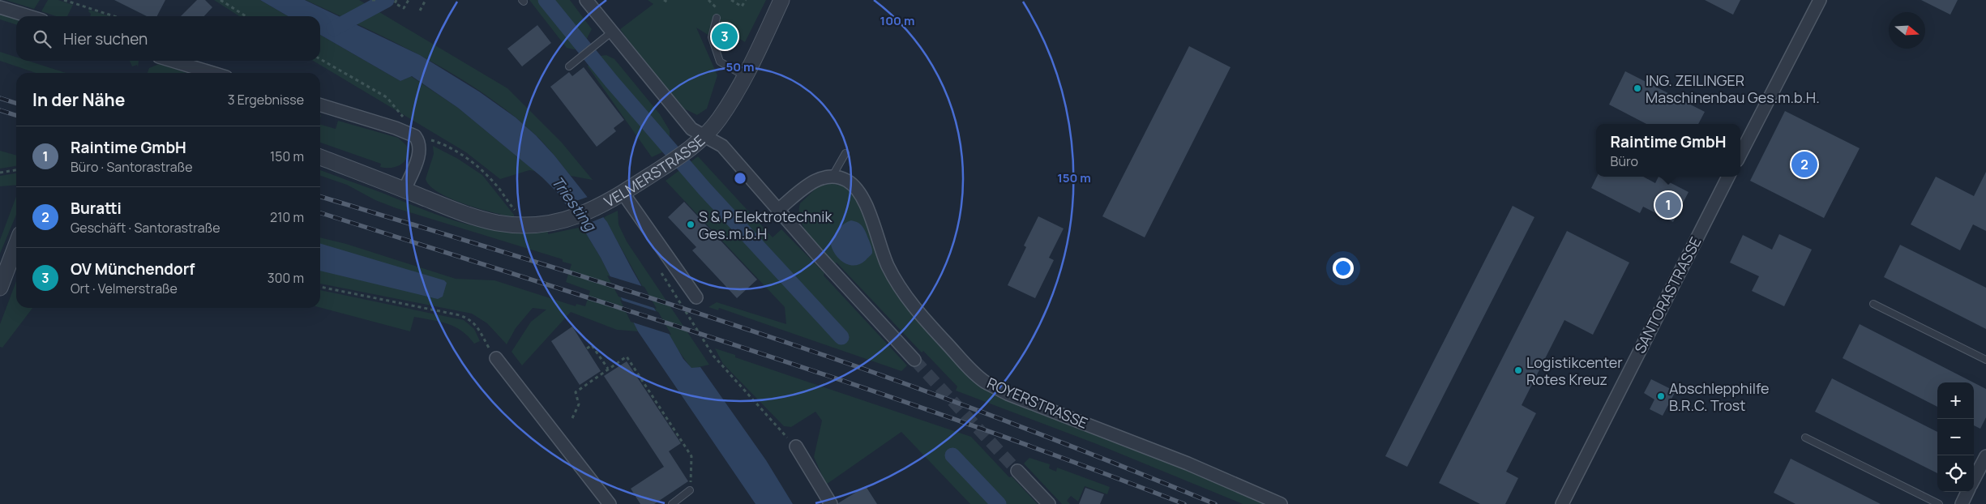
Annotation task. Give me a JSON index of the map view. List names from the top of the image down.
{
  "streets": {
    "street": ["VELMERSTRASSE", "SANTORASTRASSE", "ROYERSTRASSE"]
  },
  "water": ["Triesting"],
  "places": [
    "ING. ZEILINGER Maschinenbau Ges.m.b.H.",
    "S & P Elektrotechnik Ges.m.b.H",
    "Logistikcenter Rotes Kreuz",
    "Abschlepphilfe B.R.C. Trost"
  ],
  "north": "right",
  "page": {
    "search": "Hier suchen",
    "pins": ["3", "2", "1"],
    "heading": ["In der Nähe", "3 Ergebnisse"],
    "popup": ["Raintime GmbH", "Büro"],
    "list": [
      {
        "mark": "1",
        "name": "Raintime GmbH",
        "note": "Büro · Santorastraße",
        "value": "150 m"
      },
      {
        "mark": "2",
        "name": "Buratti",
        "note": "Geschäft · Santorastraße",
        "value": "210 m"
      },
      {
        "mark": "3",
        "name": "OV Münchendorf",
        "note": "Ort · Velmerstraße",
        "value": "300 m"
      }
    ],
    "map_buttons": ["+", "−"]
  },
  "rings": ["100 m", "50 m", "150 m"]
}
